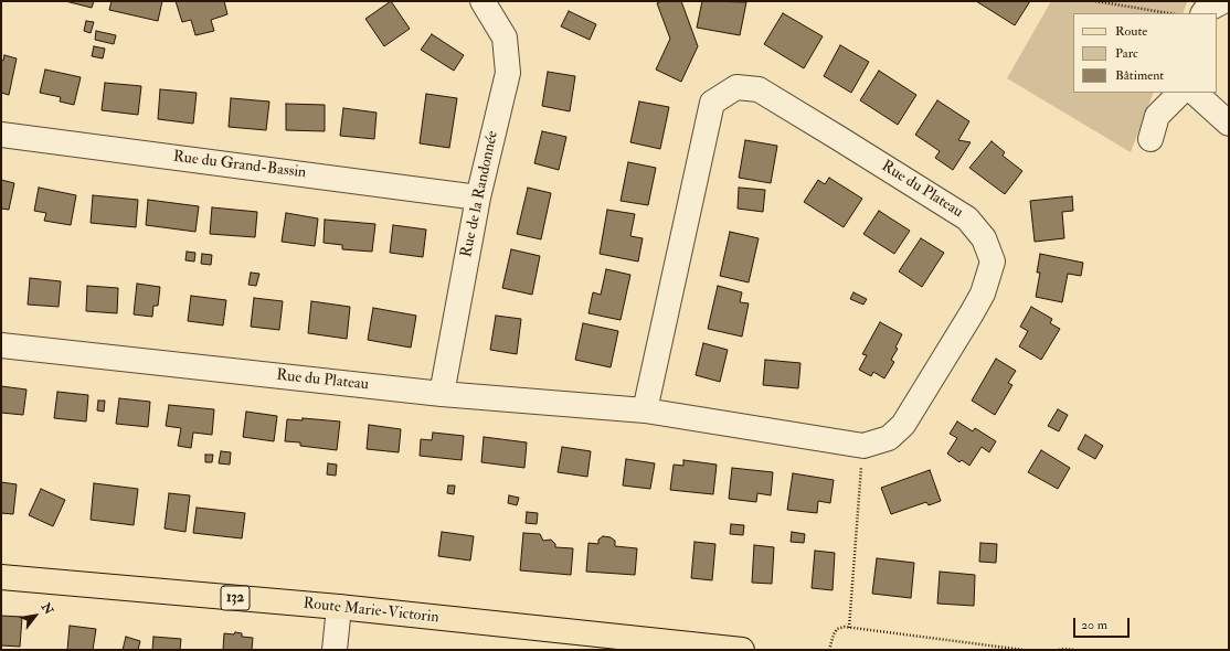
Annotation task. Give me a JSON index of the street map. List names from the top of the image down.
{
  "streets": {
    "main road": ["132", "Route Marie-Victorin"],
    "street": ["Rue du Grand-Bassin", "Rue du Plateau", "Rue de la Randonnée"]
  },
  "crossings": [
    ["Rue du Grand-Bassin", "Rue de la Randonnée"],
    ["Rue du Plateau", "Rue de la Randonnée"]
  ],
  "legend": ["Route", "Parc", "Bâtiment"],
  "scale_bar": "20 m",
  "north": "top right"
}
